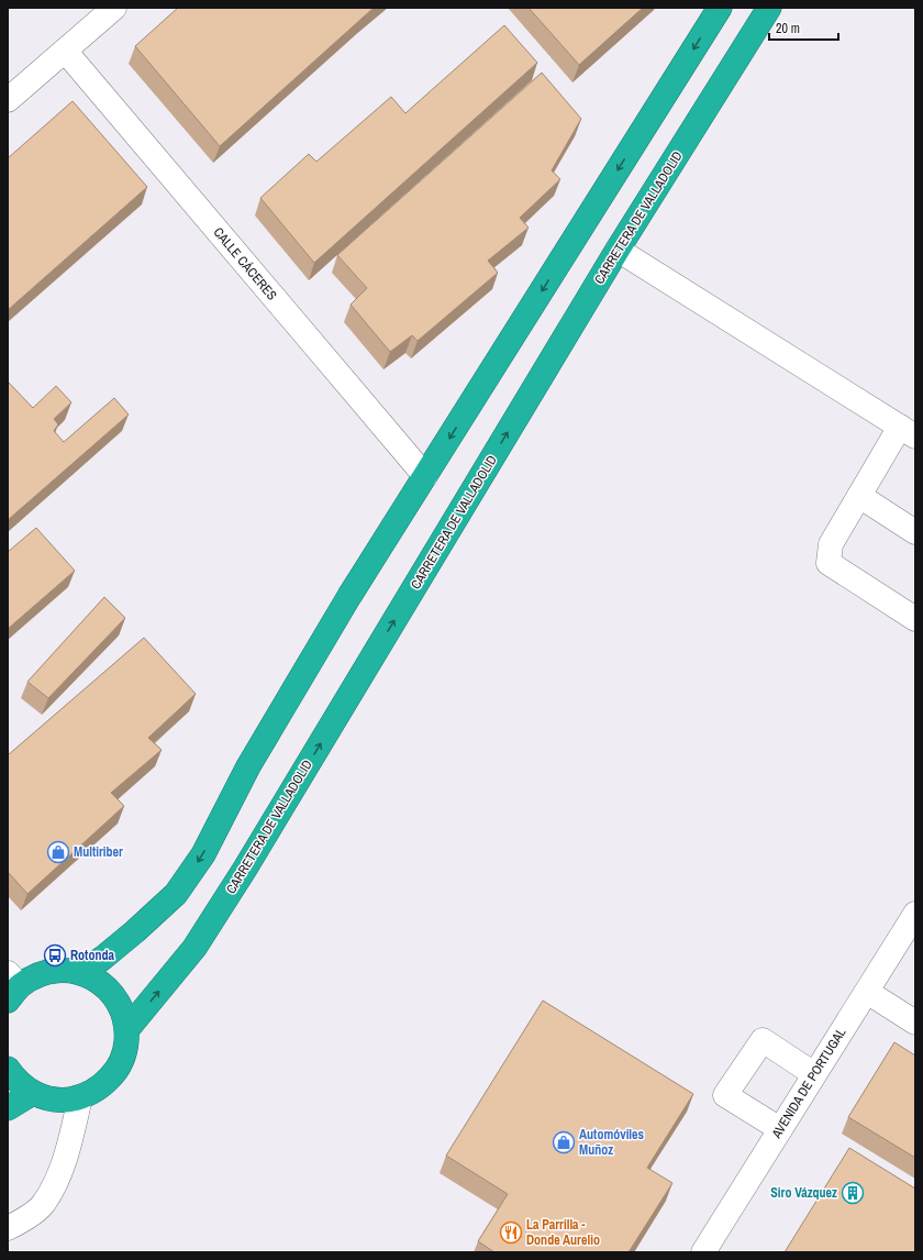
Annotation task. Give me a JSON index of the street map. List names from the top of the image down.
{
  "streets": {
    "highway": ["CARRETERA DE VALLADOLID"],
    "street": ["CALLE CÁCERES", "AVENIDA DE PORTUGAL"]
  },
  "places": {
    "shop": ["Multiriber", "Automóviles Muñoz"],
    "bus stop": ["Rotonda"],
    "building": ["Siro Vázquez"],
    "restaurant": ["La Parrilla - Donde Aurelio"]
  },
  "scale_bar": "20 m"
}
